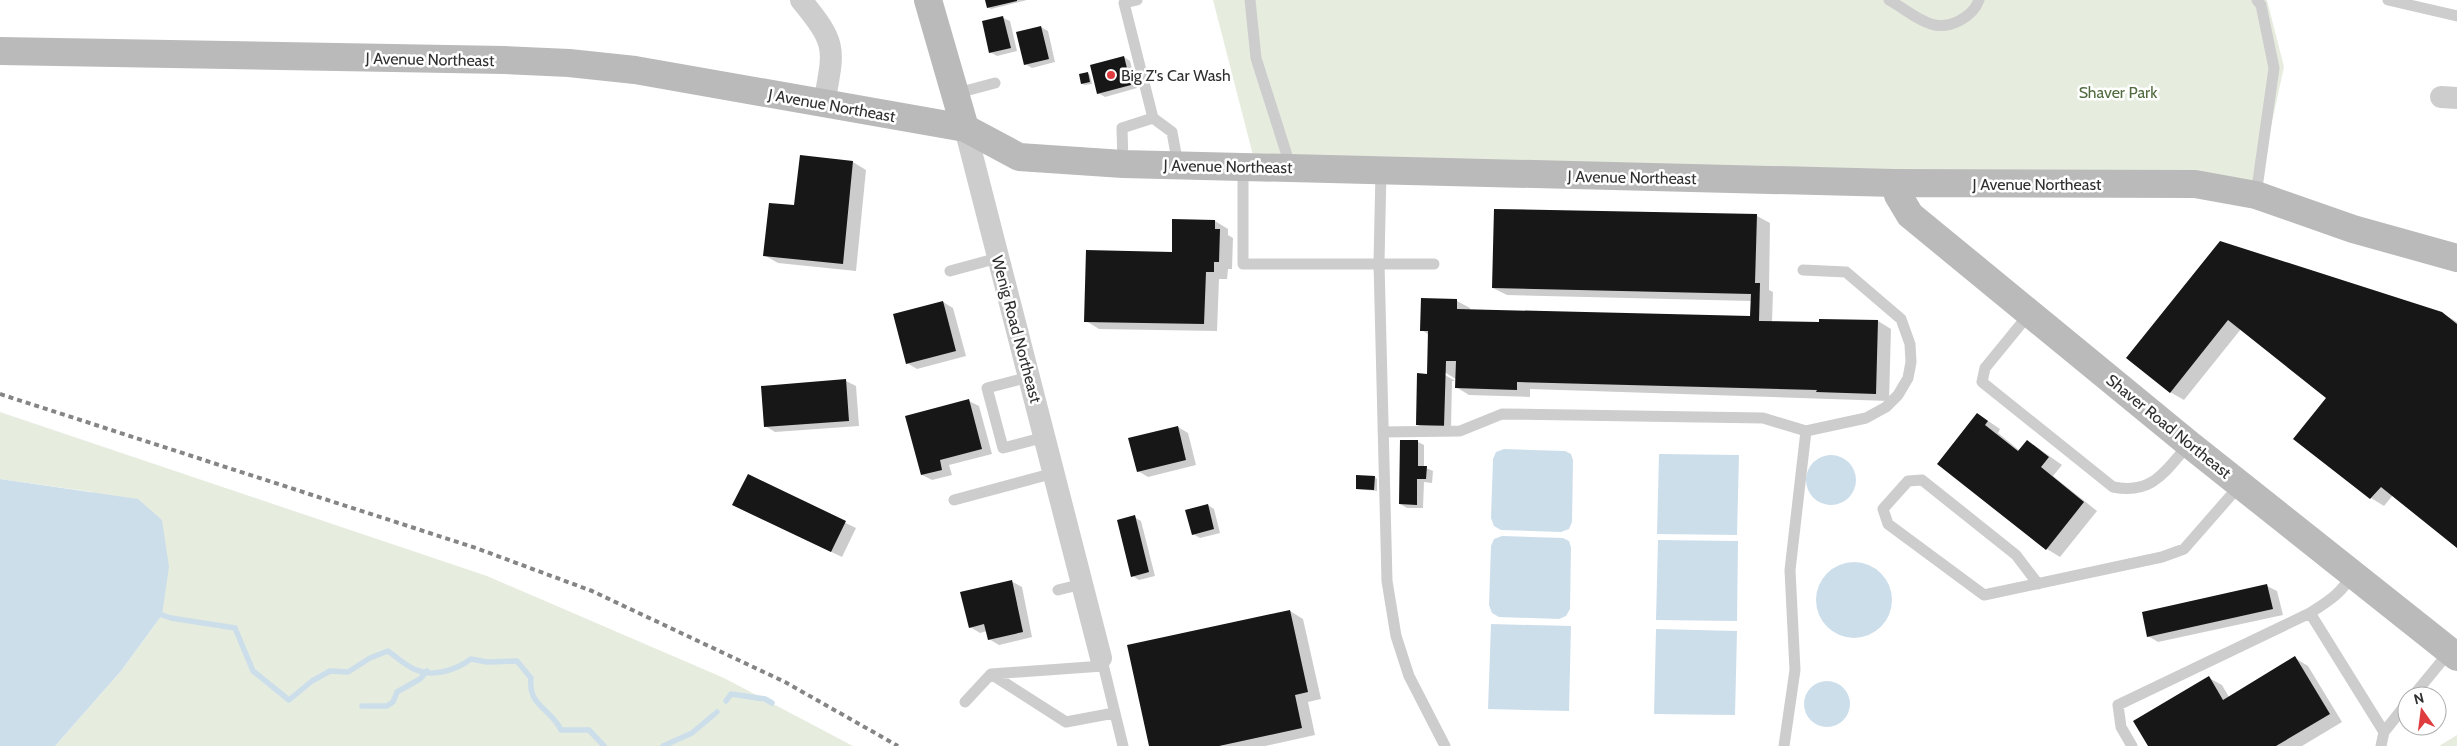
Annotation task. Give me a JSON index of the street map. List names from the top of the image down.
{
  "streets": {
    "street": ["J Avenue Northeast", "Wenig Road Northeast", "Shaver Road Northeast"]
  },
  "crossings": [
    ["J Avenue Northeast", "Wenig Road Northeast"],
    ["J Avenue Northeast", "Shaver Road Northeast"]
  ],
  "parks": ["Shaver Park"],
  "places": ["Big Z's Car Wash"],
  "north": "top"
}
